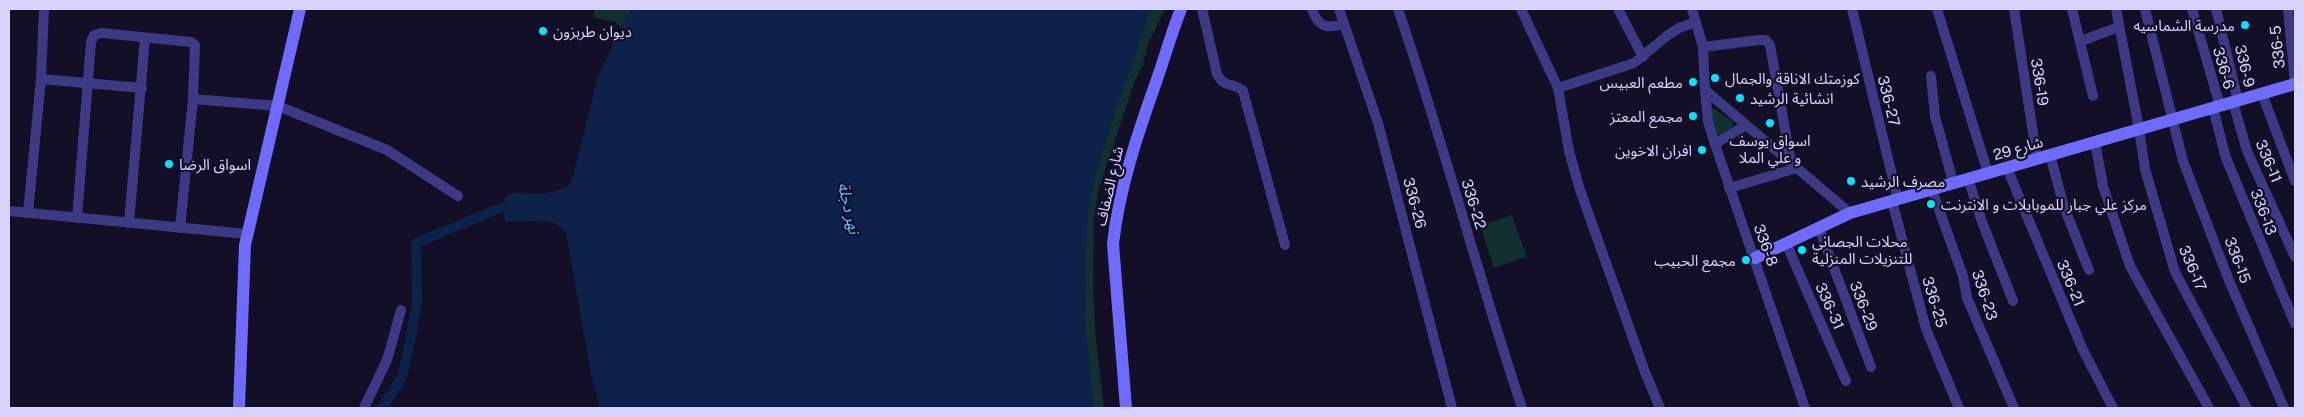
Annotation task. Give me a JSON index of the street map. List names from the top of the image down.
{
  "streets": {
    "street": [
      "336-5",
      "336-9",
      "336-6",
      "336-19",
      "336-27",
      "شارع 29",
      "336-11",
      "شارع الضفاف",
      "336-26",
      "336-22",
      "336-13",
      "336-8",
      "336-15",
      "336-17",
      "336-21",
      "336-23",
      "336-25",
      "336-31",
      "336-29"
    ]
  },
  "crossings": [
    ["336-5", "شارع 29"],
    ["336-9", "شارع 29"],
    ["336-9", "336-11"],
    ["336-6", "شارع 29"],
    ["336-6", "336-13"],
    ["336-19", "شارع 29"],
    ["336-27", "شارع 29"],
    ["336-27", "336-25"],
    ["شارع 29", "336-11"],
    ["شارع 29", "336-13"],
    ["شارع 29", "336-8"],
    ["شارع 29", "336-15"],
    ["شارع 29", "336-17"],
    ["شارع 29", "336-21"],
    ["شارع 29", "336-23"],
    ["شارع 29", "336-25"],
    ["شارع 29", "336-31"],
    ["شارع 29", "336-29"]
  ],
  "water": ["نهر دجلة"],
  "places": [
    "مدرسة الشماسيه",
    "ديوان طربزون",
    "كوزمتك الاناقة والجمال",
    "مطعم العبيس",
    "انشائية الرشيد",
    "مجمع المعتز",
    "اسواق يوسف و علي الملا",
    "افران الاخوين",
    "اسواق الرضا",
    "مصرف الرشيد",
    "مركز علي جبار للموبايلات و الانترنت",
    "محلات الجصاني للتنزيلات المنزلية",
    "مجمع الحبيب"
  ]
}
